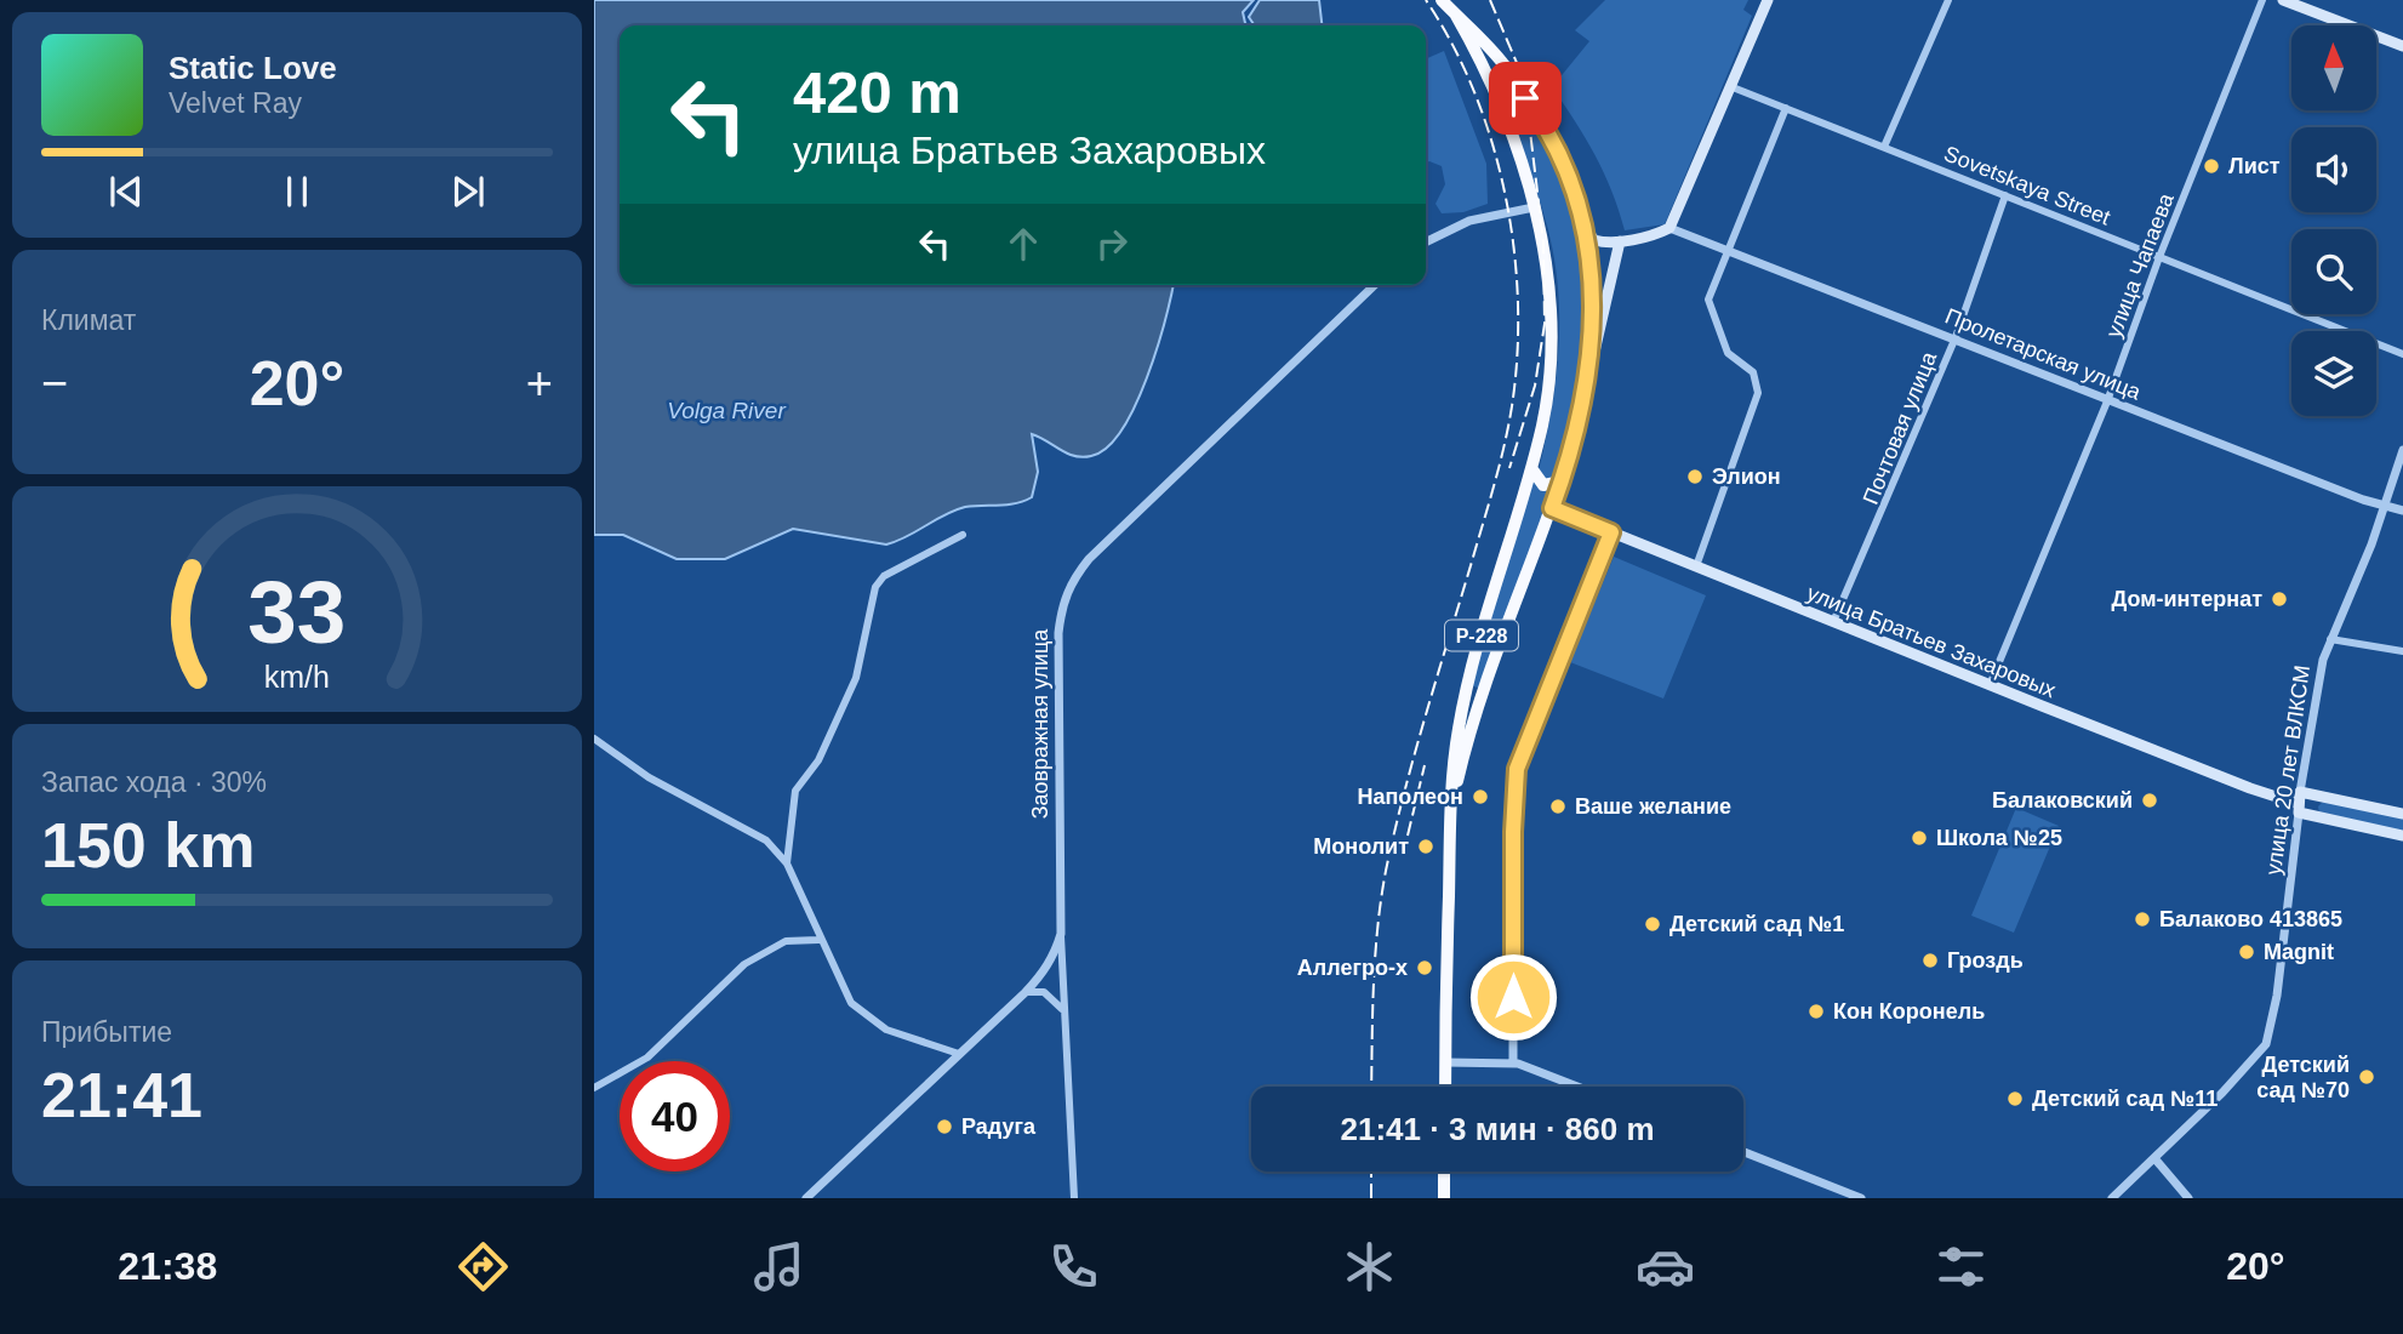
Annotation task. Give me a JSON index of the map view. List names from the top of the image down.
{
  "streets": {
    "highway": ["Р-228"],
    "main road": ["улица Братьев Захаровых"],
    "street": [
      "Sovetskaya Street",
      "улица Чапаева",
      "Пролетарская улица",
      "Почтовая улица",
      "Заовражная улица",
      "улица 20 лет ВЛКСМ"
    ]
  },
  "crossings": [
    ["Sovetskaya Street", "улица Чапаева"],
    ["Sovetskaya Street", "Почтовая улица"],
    ["улица Чапаева", "Пролетарская улица"],
    ["улица Чапаева", "улица Братьев Захаровых"],
    ["Пролетарская улица", "Почтовая улица"],
    ["Пролетарская улица", "улица 20 лет ВЛКСМ"],
    ["Почтовая улица", "улица Братьев Захаровых"],
    ["Р-228", "улица Братьев Захаровых"],
    ["улица Братьев Захаровых", "улица 20 лет ВЛКСМ"]
  ],
  "water": ["Volga River"],
  "places": [
    "Лист",
    "Элион",
    "Дом-интернат",
    "Наполеон",
    "Балаковский",
    "Ваше желание",
    "Школа №25",
    "Монолит",
    "Балаково 413865",
    "Детский сад №1",
    "Magnit",
    "Гроздь",
    "Аллегро-х",
    "Кон Коронель",
    "Детский сад №70",
    "Детский сад №11",
    "Радуга"
  ],
  "north": "top",
  "page": {
    "turn": ["420 m", "улица Братьев Захаровых"],
    "song": ["Static Love", "Velvet Ray"],
    "tile": [
      "Климат",
      ["Запас хода · 30%", "150 km"],
      ["Прибытие", "21:41"]
    ],
    "heat": ["−", "20°", "+"],
    "limit": "40",
    "trip": "21:41 · 3 мин · 860 m",
    "tabs": ["21:38", "20°"],
    "gauge": ["33", "km/h"]
  }
}
